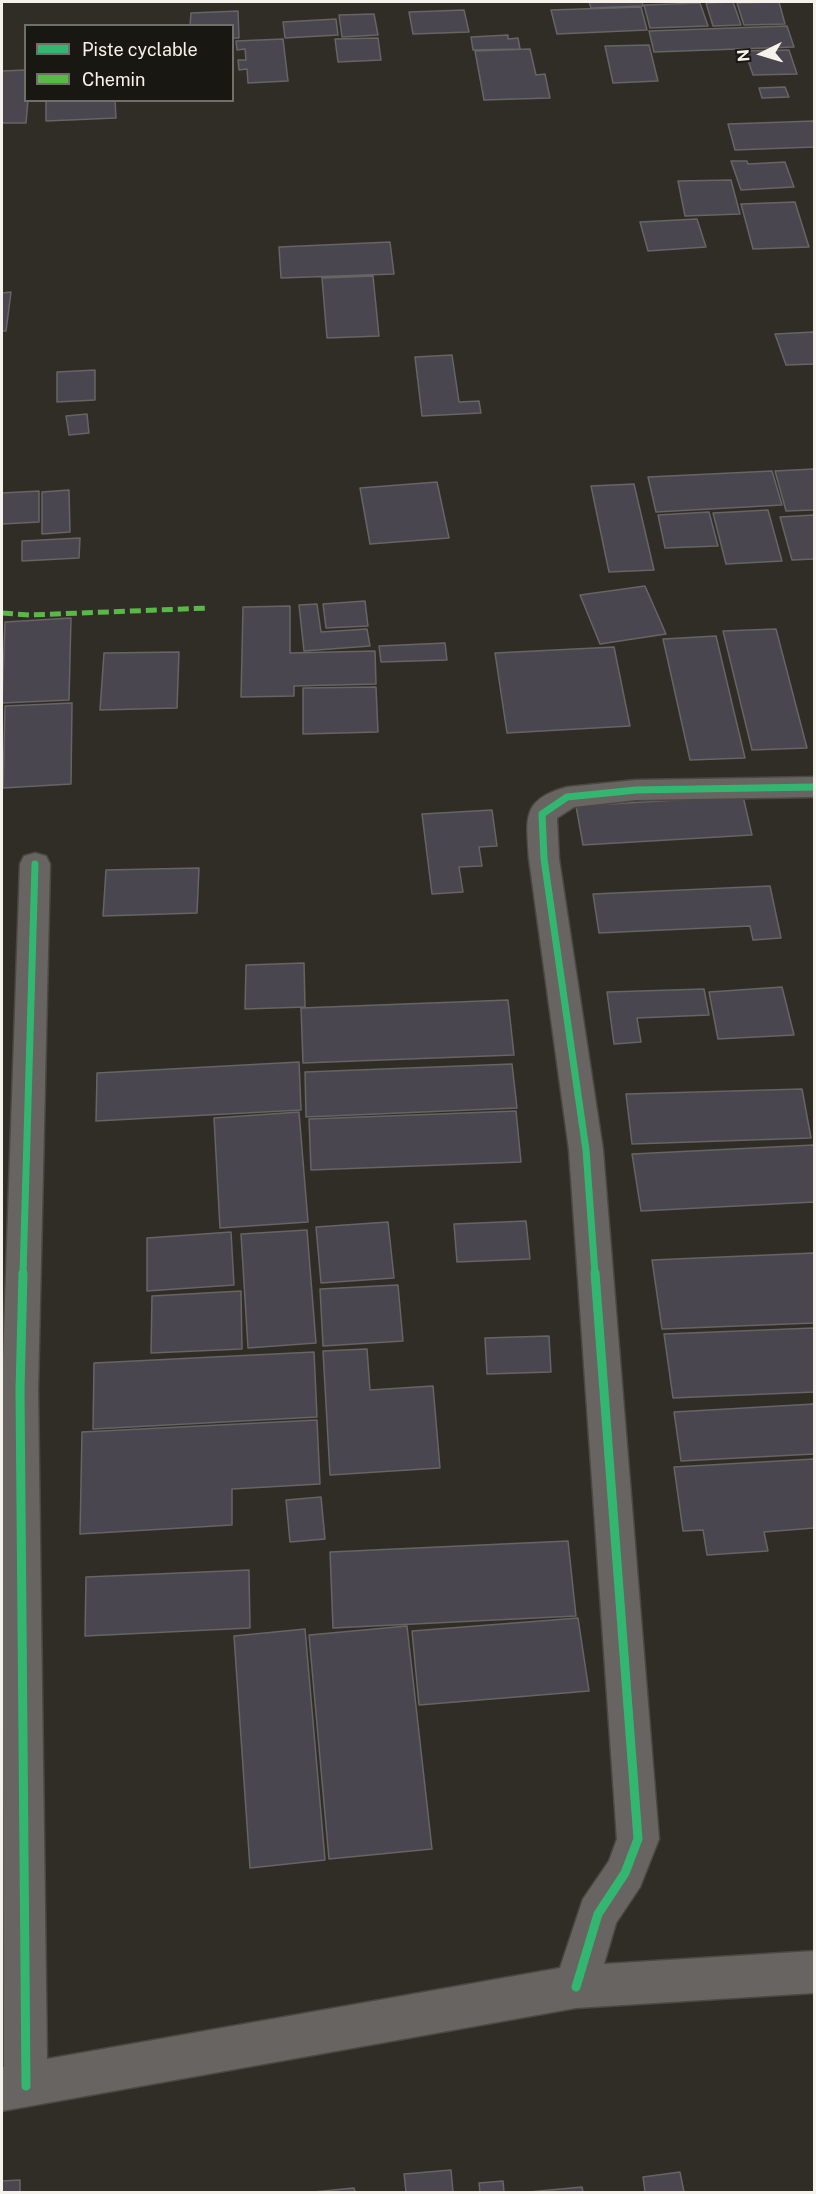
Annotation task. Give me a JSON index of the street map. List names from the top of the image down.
{
  "legend": ["Piste cyclable", "Chemin"],
  "north": "left"
}
